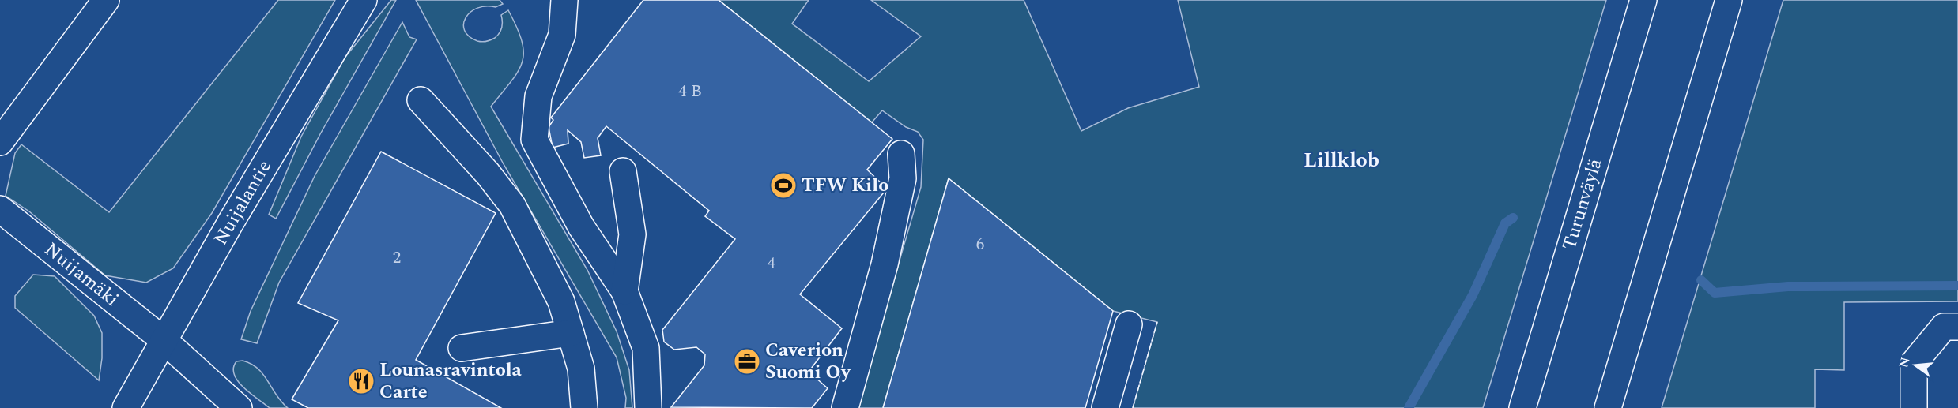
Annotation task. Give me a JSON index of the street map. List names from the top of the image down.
{
  "streets": {
    "main road": ["Nuijalantie", "Turunväylä", "Nuijamäki"]
  },
  "crossings": [
    ["Nuijalantie", "Nuijamäki"]
  ],
  "districts": ["Lillklob"],
  "places": {
    "sports": ["TFW Kilo"],
    "office": ["Caverion Suomi Oy"],
    "restaurant": ["Lounasravintola Carte"]
  },
  "house_numbers": [
    "4 B",
    "6",
    "2",
    "4"
  ],
  "north": "left"
}
